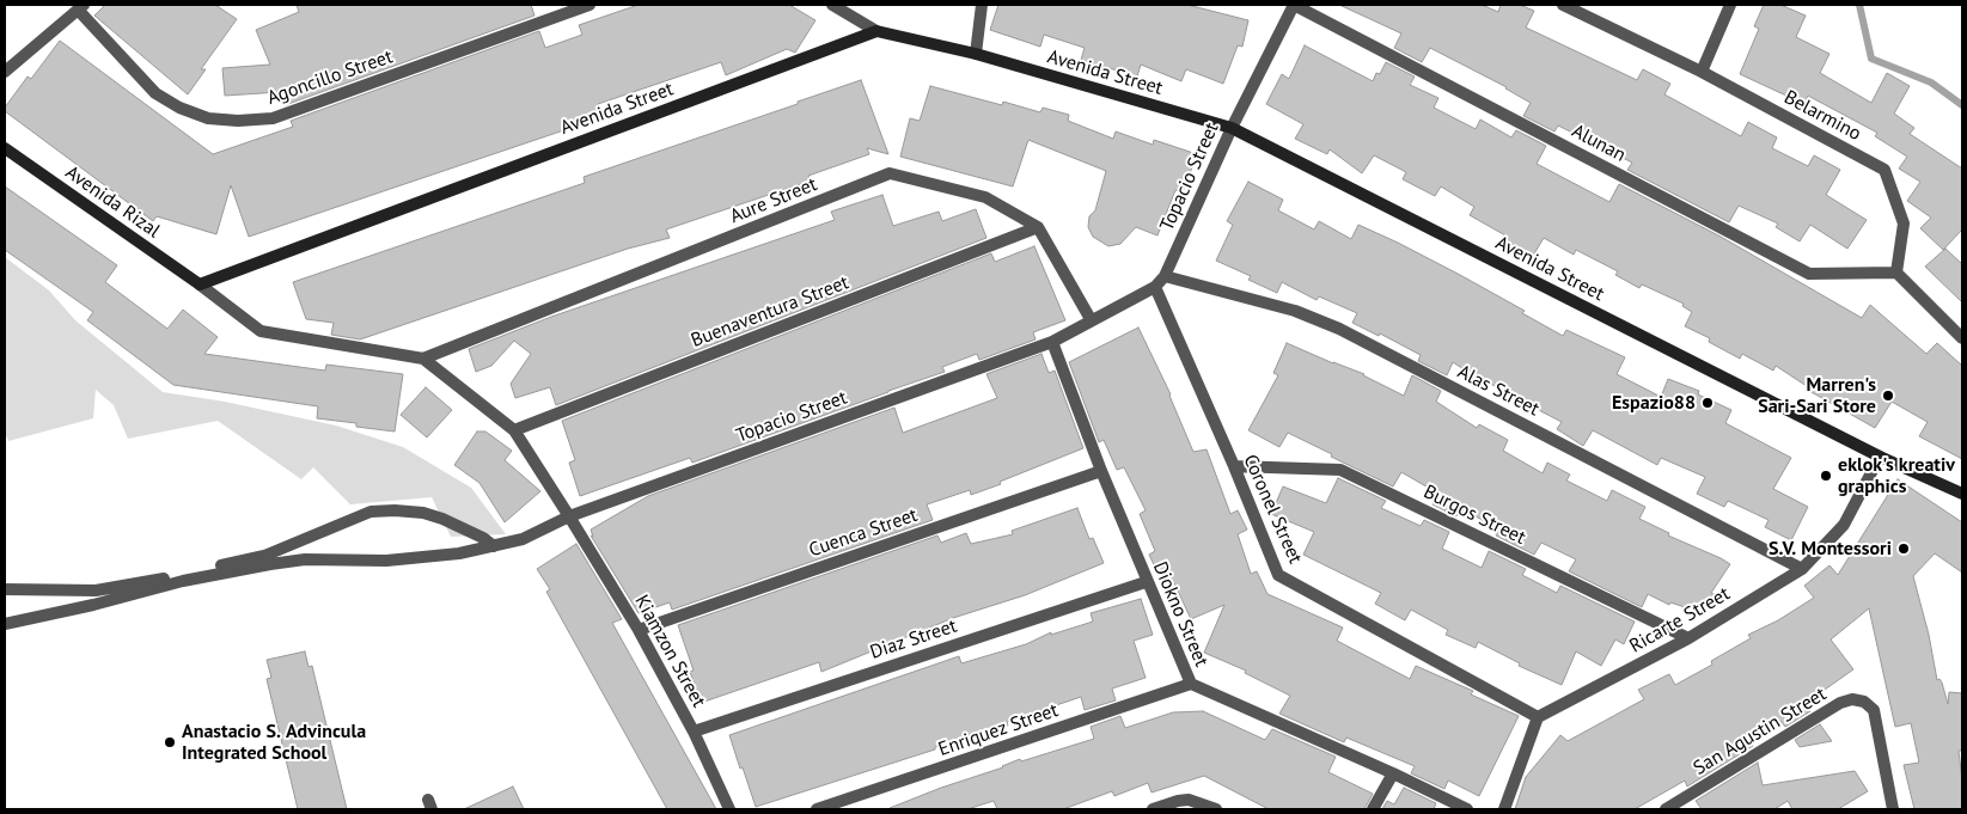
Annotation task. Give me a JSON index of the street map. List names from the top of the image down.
{
  "streets": {
    "street": [
      "Avenida Street",
      "Agoncillo Street",
      "Belarmino",
      "Alunan",
      "Topacio Street",
      "Aure Street",
      "Avenida Rizal",
      "Buenaventura Street",
      "Alas Street",
      "Coronel Street",
      "Burgos Street",
      "Cuenca Street",
      "Diokno Street",
      "Ricarte Street",
      "Diaz Street",
      "Kiamzon Street",
      "Enriquez Street",
      "San Agustin Street"
    ]
  },
  "crossings": [
    ["Avenida Street", "Topacio Street"],
    ["Avenida Street", "Avenida Rizal"],
    ["Avenida Street", "Ricarte Street"],
    ["Belarmino", "Alunan"],
    ["Alunan", "Topacio Street"],
    ["Topacio Street", "Alas Street"],
    ["Topacio Street", "Coronel Street"],
    ["Topacio Street", "Diokno Street"],
    ["Topacio Street", "Kiamzon Street"],
    ["Aure Street", "Buenaventura Street"],
    ["Alas Street", "Ricarte Street"],
    ["Coronel Street", "Burgos Street"],
    ["Coronel Street", "Ricarte Street"],
    ["Burgos Street", "Ricarte Street"],
    ["Cuenca Street", "Diokno Street"],
    ["Cuenca Street", "Kiamzon Street"],
    ["Diokno Street", "Diaz Street"],
    ["Diokno Street", "Enriquez Street"],
    ["Diaz Street", "Kiamzon Street"]
  ],
  "places": [
    "Marren's Sari-Sari Store",
    "Espazio88",
    "eklok's kreativ graphics",
    "S.V. Montessori",
    "Anastacio S. Advincula Integrated School"
  ]
}
